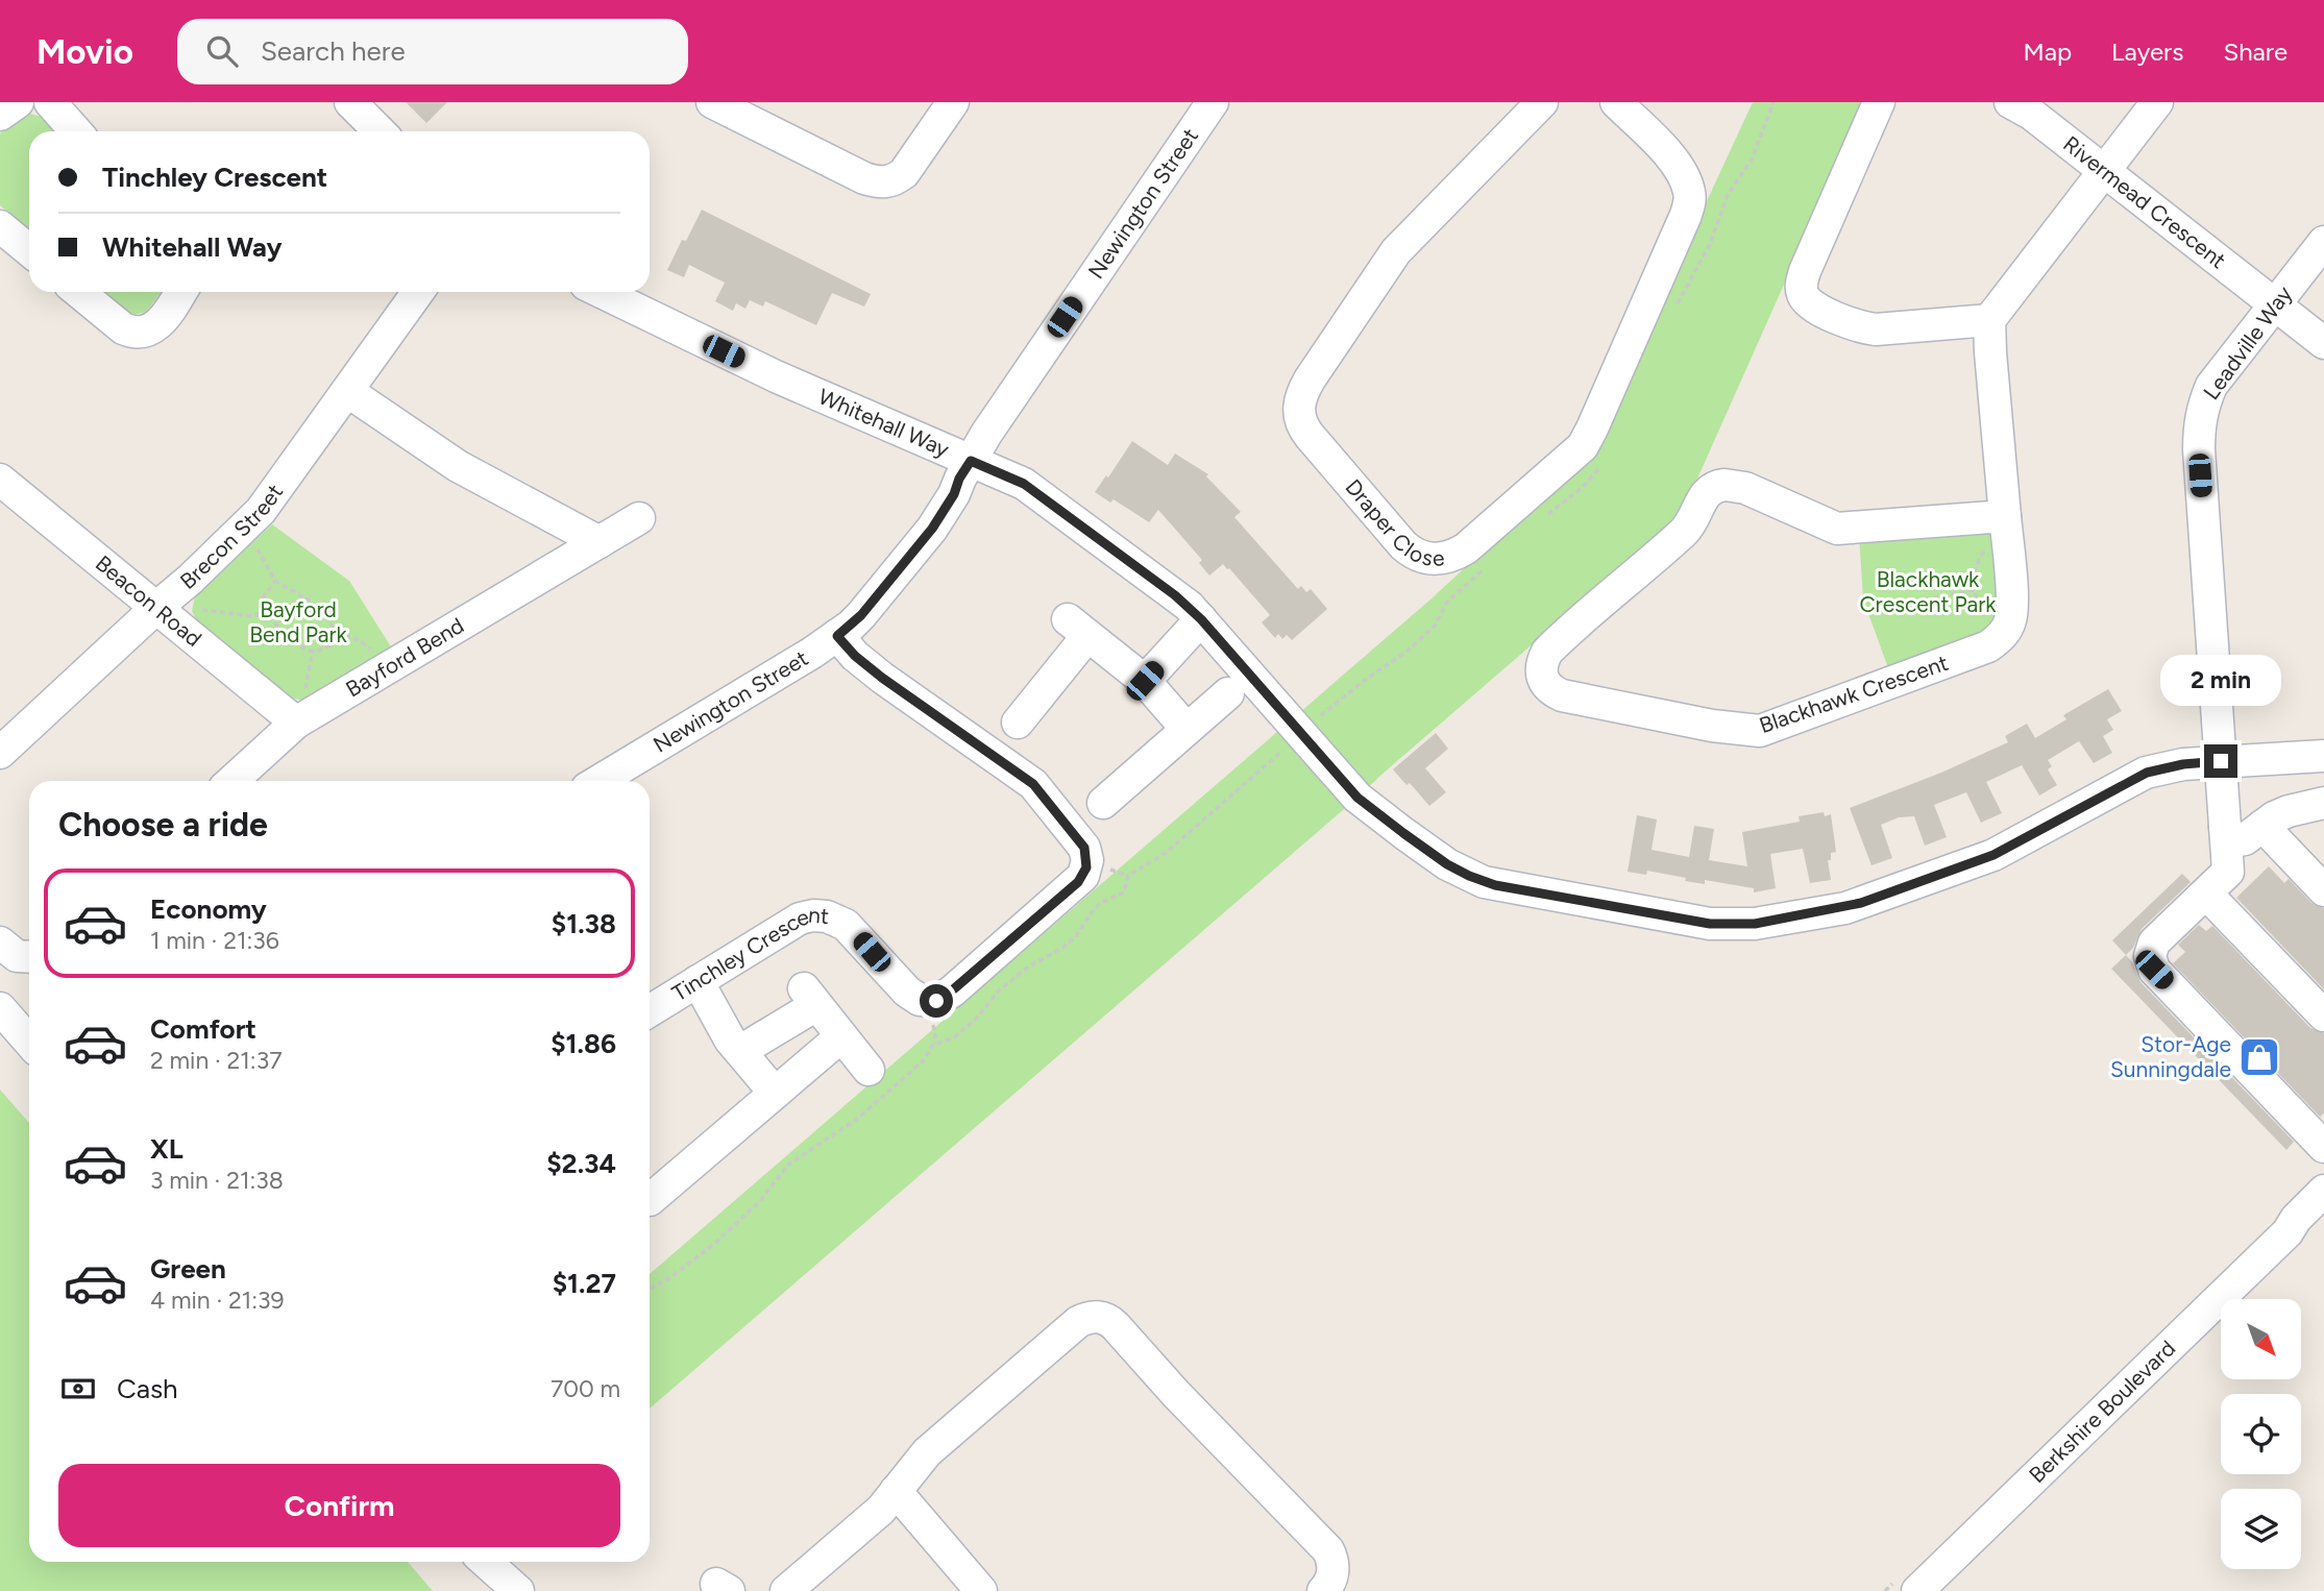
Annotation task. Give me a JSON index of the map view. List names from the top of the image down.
{
  "streets": {
    "street": [
      "Rivermead Crescent",
      "Newington Street",
      "Leadville Way",
      "Whitehall Way",
      "Draper Close",
      "Brecon Street",
      "Beacon Road",
      "Bayford Bend",
      "Blackhawk Crescent",
      "Tinchley Crescent",
      "Berkshire Boulevard"
    ]
  },
  "crossings": [
    ["Rivermead Crescent", "Leadville Way"],
    ["Newington Street", "Whitehall Way"],
    ["Newington Street", "Tinchley Crescent"],
    ["Leadville Way", "Whitehall Way"],
    ["Brecon Street", "Beacon Road"],
    ["Beacon Road", "Bayford Bend"]
  ],
  "parks": ["Blackhawk Crescent Park", "Bayford Bend Park"],
  "places": {
    "shop": ["Stor-Age Sunningdale"]
  },
  "north": "bottom right",
  "page": {
    "header": "Movio",
    "search": "Search here",
    "nav": ["Map", "Layers", "Share"],
    "banner": ["Tinchley Crescent", "Whitehall Way"],
    "bubble": "2 min",
    "heading": "Choose a ride",
    "list": [
      {
        "name": "Economy",
        "note": "1 min · 21:36",
        "value": "$1.38"
      },
      {
        "name": "Comfort",
        "note": "2 min · 21:37",
        "value": "$1.86"
      },
      {
        "name": "XL",
        "note": "3 min · 21:38",
        "value": "$2.34"
      },
      {
        "name": "Green",
        "note": "4 min · 21:39",
        "value": "$1.27"
      }
    ],
    "pay": ["Cash", "700 m"],
    "buttons": "Confirm"
  }
}
